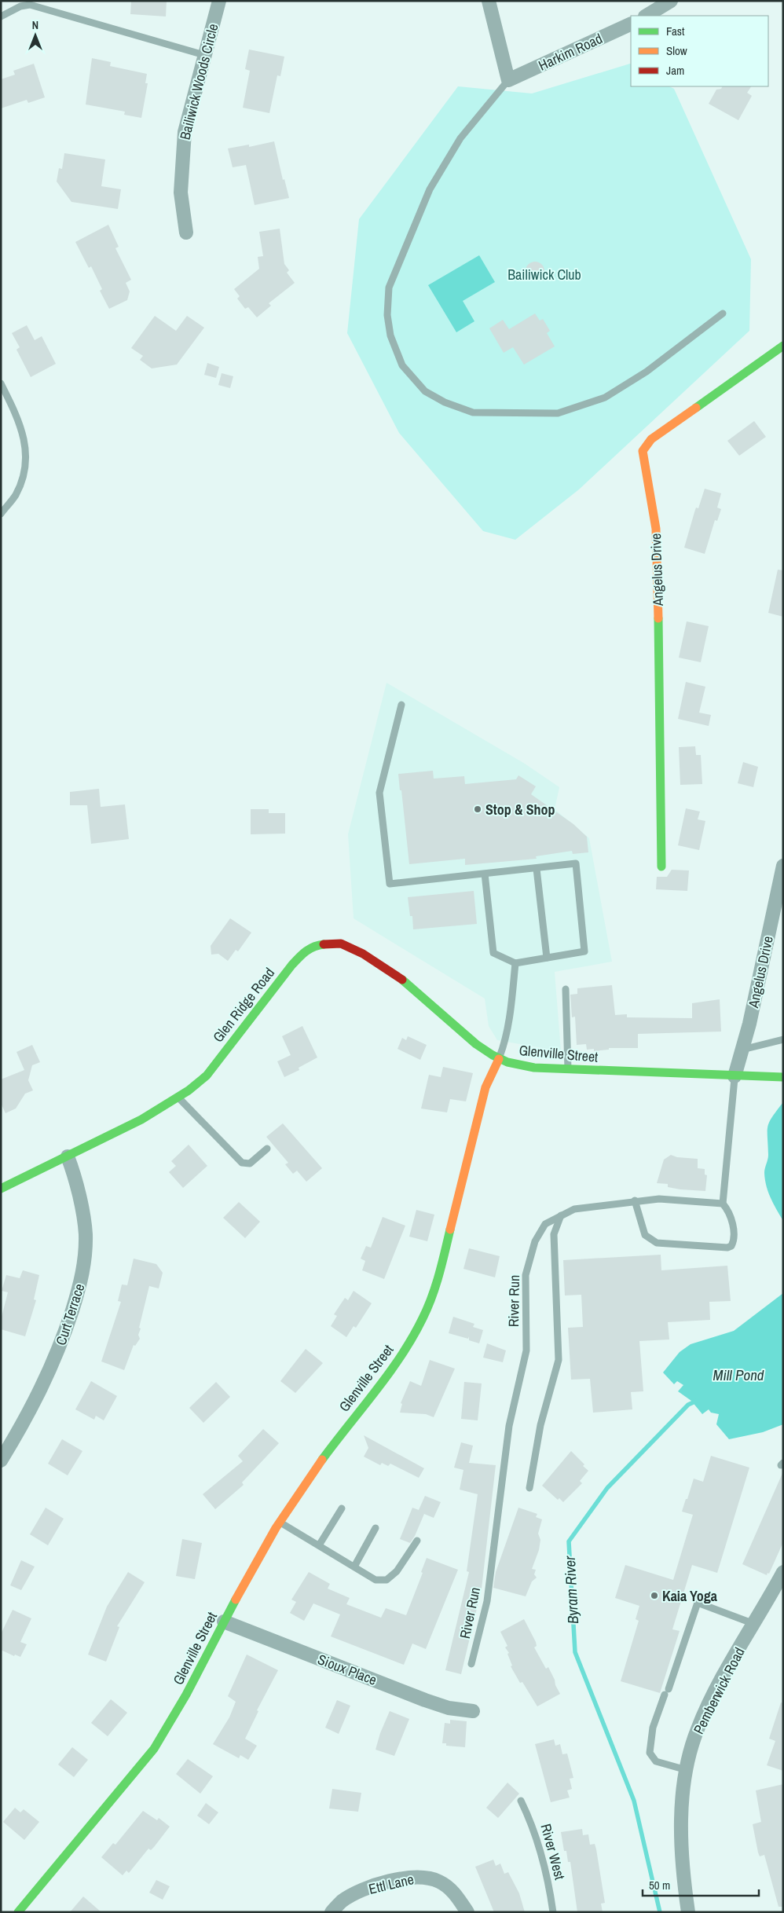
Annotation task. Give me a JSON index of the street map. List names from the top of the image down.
{
  "streets": {
    "main road": ["Angelus Drive", "Glen Ridge Road", "Glenville Street"],
    "street": [
      "Harkim Road",
      "Bailiwick Woods Circle",
      "Curt Terrace",
      "Sioux Place",
      "Pemberwick Road",
      "Ettl Lane"
    ],
    "lane": ["River Run", "River West"]
  },
  "crossings": [
    ["Angelus Drive", "Glenville Street"],
    ["Glen Ridge Road", "Glenville Street"],
    ["Glen Ridge Road", "Curt Terrace"],
    ["Glenville Street", "Sioux Place"]
  ],
  "water": ["Mill Pond", "Byram River"],
  "parks": ["Bailiwick Club"],
  "places": ["Stop & Shop", "Kaia Yoga"],
  "legend": ["Fast", "Slow", "Jam"],
  "scale_bar": "50 m",
  "north": "top"
}
